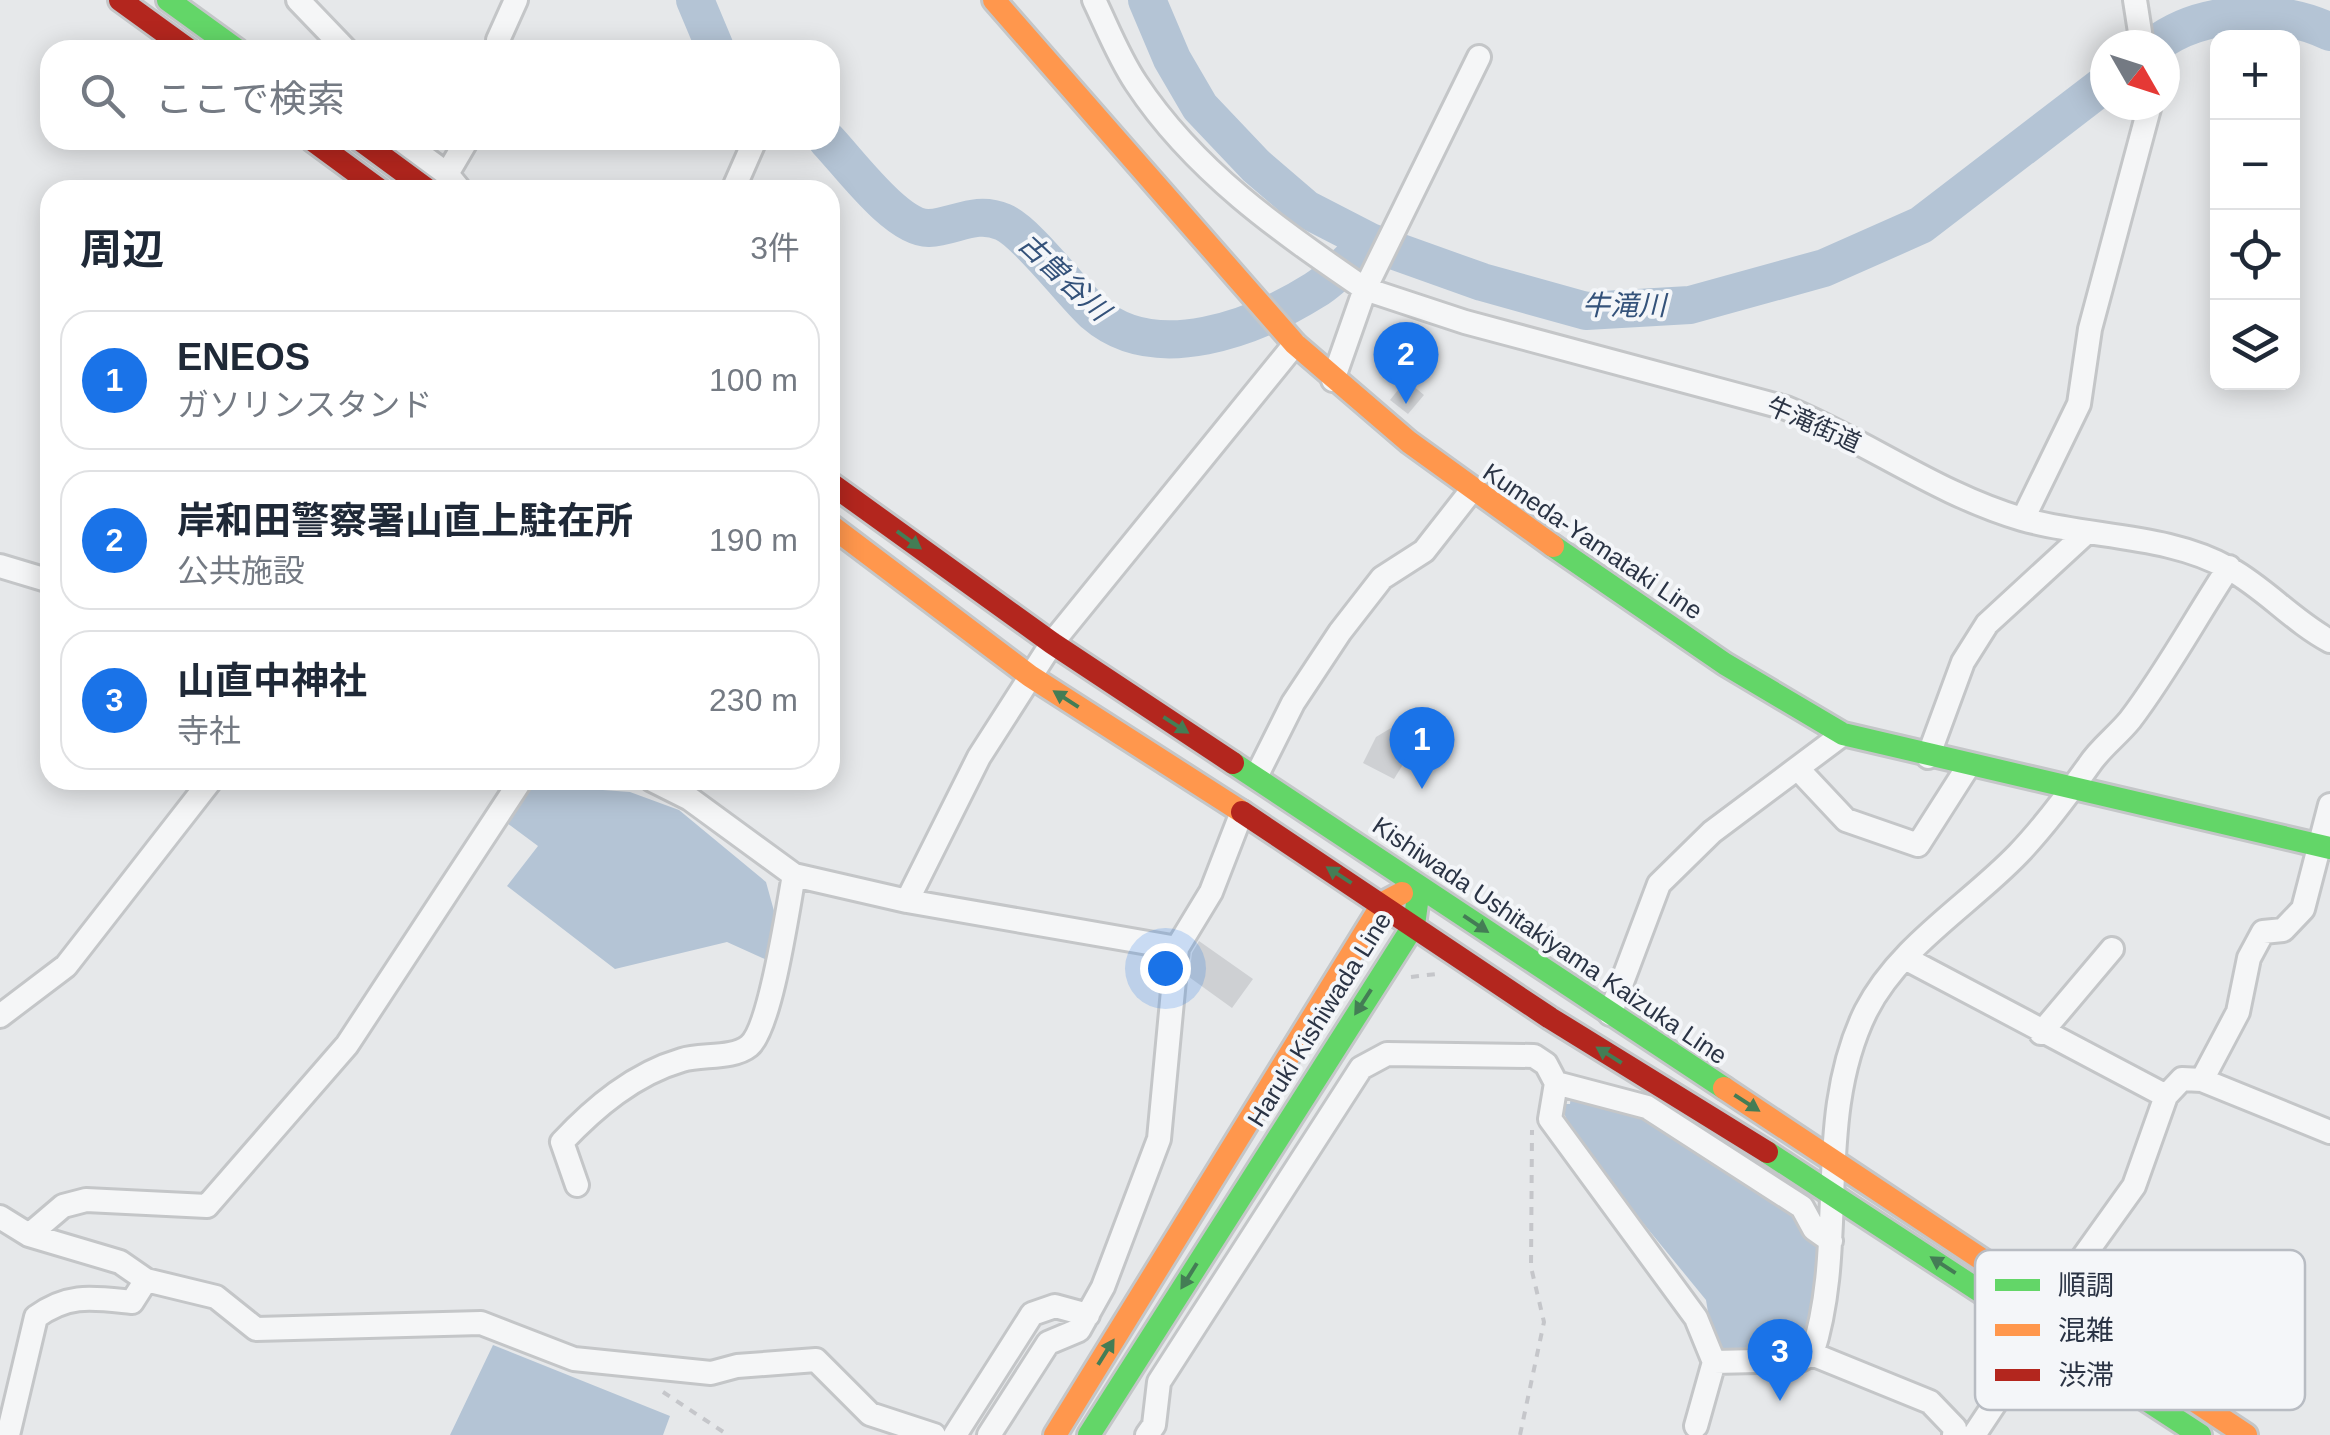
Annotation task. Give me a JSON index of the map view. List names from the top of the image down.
{
  "streets": {
    "main road": ["Kumeda-Yamataki Line", "Kishiwada Ushitakiyama Kaizuka Line", "Haruki Kishiwada Line"],
    "street": ["牛滝街道"]
  },
  "crossings": [
    ["Kishiwada Ushitakiyama Kaizuka Line", "Haruki Kishiwada Line"]
  ],
  "water": ["古曽谷川", "牛滝川"],
  "legend": ["順調", "混雑", "渋滞"],
  "north": "bottom right",
  "page": {
    "map_buttons": ["+", "−"],
    "search": "ここで検索",
    "heading": ["周辺", "3件"],
    "list": [
      {
        "mark": "1",
        "name": "ENEOS",
        "note": "ガソリンスタンド",
        "value": "100 m"
      },
      {
        "mark": "2",
        "name": "岸和田警察署山直上駐在所",
        "note": "公共施設",
        "value": "190 m"
      },
      {
        "mark": "3",
        "name": "山直中神社",
        "note": "寺社",
        "value": "230 m"
      }
    ],
    "pins": ["2", "1", "3"]
  }
}
